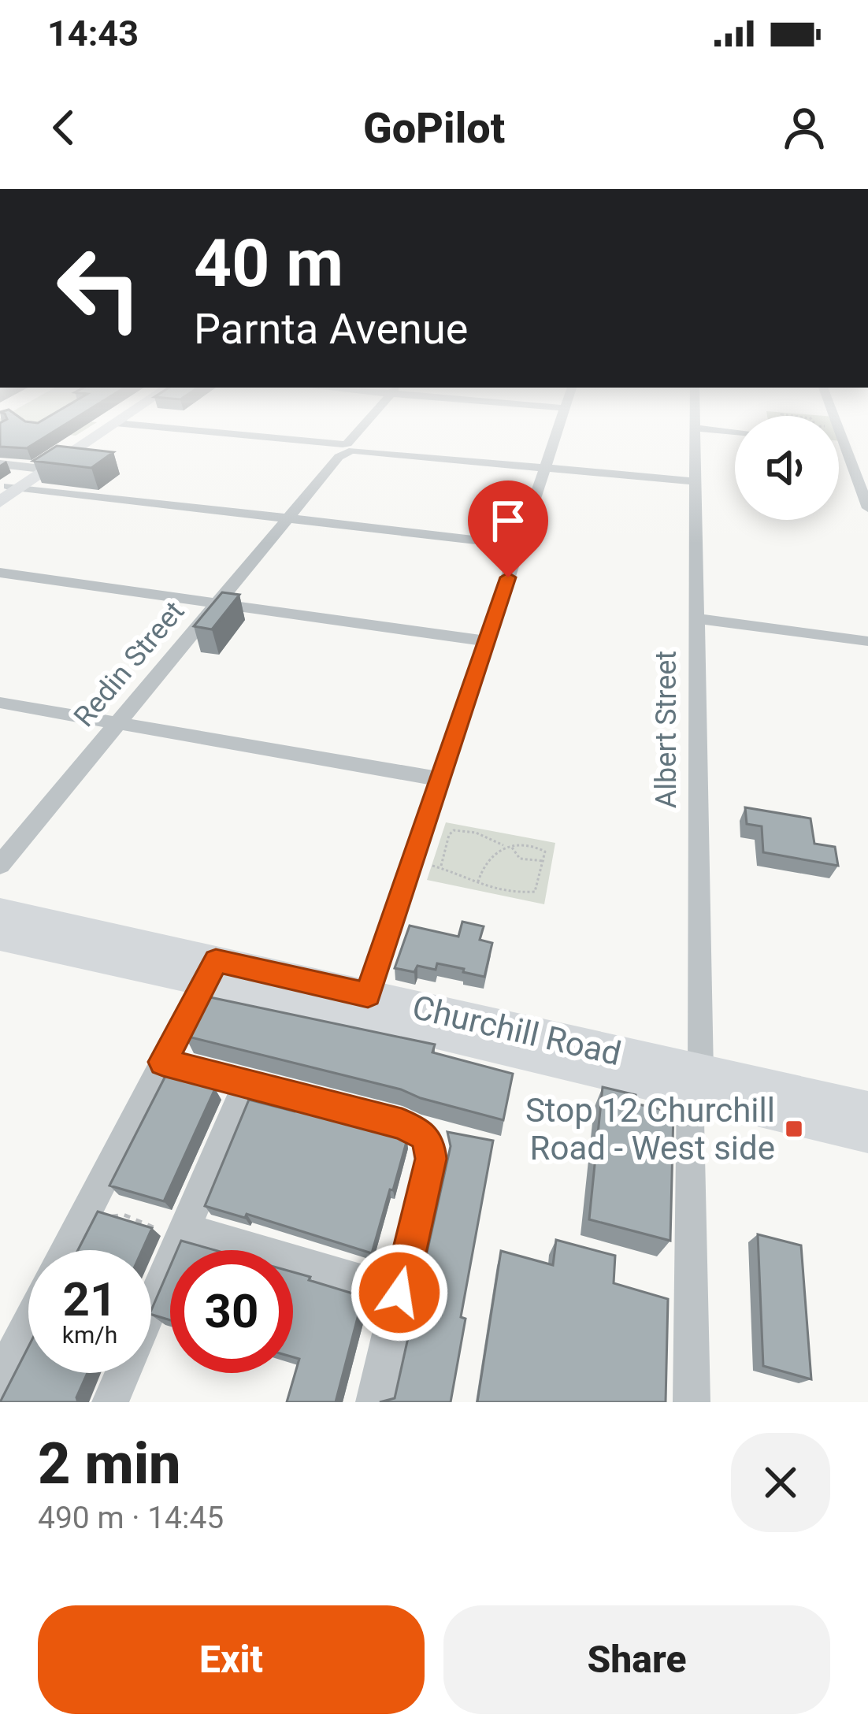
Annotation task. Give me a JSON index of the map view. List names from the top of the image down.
{
  "streets": {
    "main road": ["Churchill Road"],
    "street": ["Redin Street", "Albert Street"]
  },
  "crossings": [
    ["Albert Street", "Churchill Road"]
  ],
  "places": {
    "transit": ["Stop 12 Churchill Road - West side"]
  },
  "page": {
    "status": "14:43",
    "header": "GoPilot",
    "turn": ["40 m", "Parnta Avenue"],
    "speed": "21 km/h",
    "limit": "30",
    "heading": ["2 min", "490 m · 14:45"],
    "buttons": ["Exit", "Share"]
  }
}
